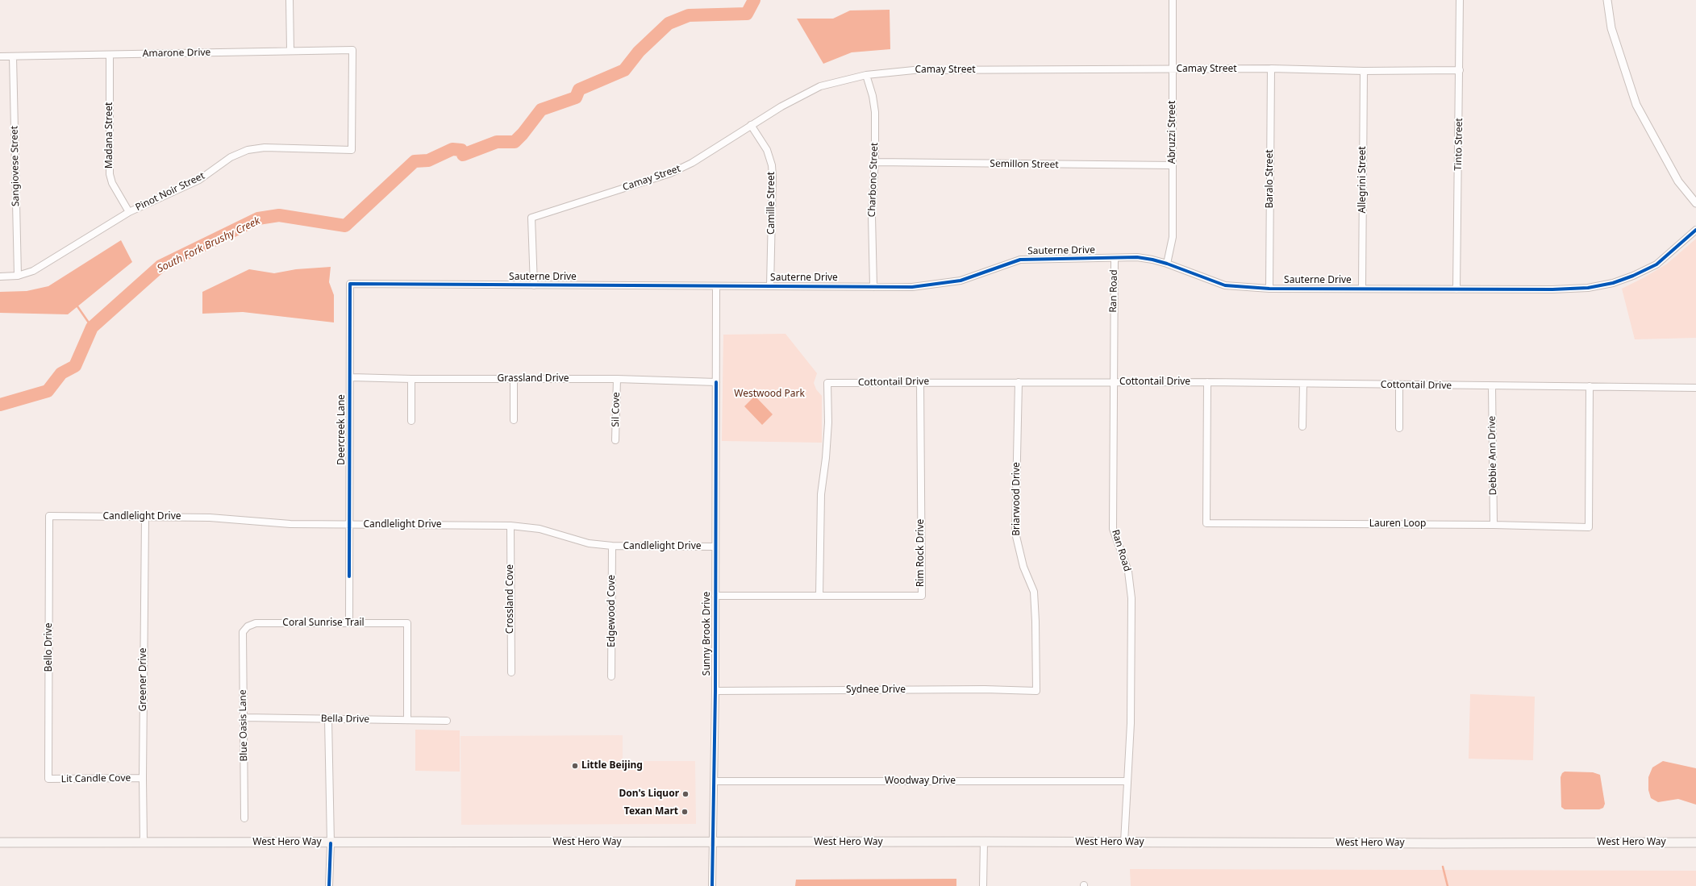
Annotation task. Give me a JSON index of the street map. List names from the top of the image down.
{
  "streets": {
    "main road": ["West Hero Way"],
    "street": [
      "Amarone Drive",
      "Camay Street",
      "Abruzzi Street",
      "Madana Street",
      "Tinto Street",
      "Semillon Street",
      "Sangiovese Street",
      "Baralo Street",
      "Charbono Street",
      "Allegrini Street",
      "Pinot Noir Street",
      "Camille Street",
      "Sauterne Drive",
      "Ran Road",
      "Grassland Drive",
      "Cottontail Drive",
      "Sil Cove",
      "Deercreek Lane",
      "Debbie Ann Drive",
      "Briarwood Drive",
      "Candlelight Drive",
      "Lauren Loop",
      "Rim Rock Drive",
      "Crossland Cove",
      "Edgewood Cove",
      "Coral Sunrise Trail",
      "Sunny Brook Drive",
      "Bello Drive",
      "Greener Drive",
      "Sydnee Drive",
      "Bella Drive",
      "Blue Oasis Lane",
      "Lit Candle Cove",
      "Woodway Drive"
    ]
  },
  "crossings": [
    ["Amarone Drive", "Madana Street"],
    ["Amarone Drive", "Sangiovese Street"],
    ["Amarone Drive", "Pinot Noir Street"],
    ["Camay Street", "Abruzzi Street"],
    ["Camay Street", "Tinto Street"],
    ["Camay Street", "Baralo Street"],
    ["Camay Street", "Charbono Street"],
    ["Camay Street", "Allegrini Street"],
    ["Camay Street", "Camille Street"],
    ["Camay Street", "Sauterne Drive"],
    ["Abruzzi Street", "Semillon Street"],
    ["Abruzzi Street", "Sauterne Drive"],
    ["Madana Street", "Pinot Noir Street"],
    ["Tinto Street", "Sauterne Drive"],
    ["Semillon Street", "Charbono Street"],
    ["Sangiovese Street", "Pinot Noir Street"],
    ["Baralo Street", "Sauterne Drive"],
    ["Charbono Street", "Sauterne Drive"],
    ["Allegrini Street", "Sauterne Drive"],
    ["Camille Street", "Sauterne Drive"],
    ["Sauterne Drive", "Ran Road"],
    ["Sauterne Drive", "Deercreek Lane"],
    ["Sauterne Drive", "Sunny Brook Drive"],
    ["Ran Road", "Cottontail Drive"],
    ["Ran Road", "Woodway Drive"],
    ["Ran Road", "West Hero Way"],
    ["Grassland Drive", "Sil Cove"],
    ["Grassland Drive", "Deercreek Lane"],
    ["Grassland Drive", "Sunny Brook Drive"],
    ["Cottontail Drive", "Debbie Ann Drive"],
    ["Cottontail Drive", "Briarwood Drive"],
    ["Cottontail Drive", "Lauren Loop"],
    ["Cottontail Drive", "Rim Rock Drive"],
    ["Deercreek Lane", "Candlelight Drive"],
    ["Deercreek Lane", "Coral Sunrise Trail"],
    ["Debbie Ann Drive", "Lauren Loop"],
    ["Briarwood Drive", "Sydnee Drive"],
    ["Candlelight Drive", "Crossland Cove"],
    ["Candlelight Drive", "Edgewood Cove"],
    ["Candlelight Drive", "Sunny Brook Drive"],
    ["Candlelight Drive", "Bello Drive"],
    ["Candlelight Drive", "Greener Drive"],
    ["Rim Rock Drive", "Sunny Brook Drive"],
    ["Coral Sunrise Trail", "Bella Drive"],
    ["Coral Sunrise Trail", "Blue Oasis Lane"],
    ["Sunny Brook Drive", "Sydnee Drive"],
    ["Sunny Brook Drive", "Woodway Drive"],
    ["Sunny Brook Drive", "West Hero Way"],
    ["Bello Drive", "Lit Candle Cove"],
    ["Greener Drive", "Lit Candle Cove"],
    ["Greener Drive", "West Hero Way"],
    ["Bella Drive", "Blue Oasis Lane"]
  ],
  "water": ["South Fork Brushy Creek"],
  "parks": ["Westwood Park"],
  "places": ["Little Beijing", "Don's Liquor", "Texan Mart"]
}
